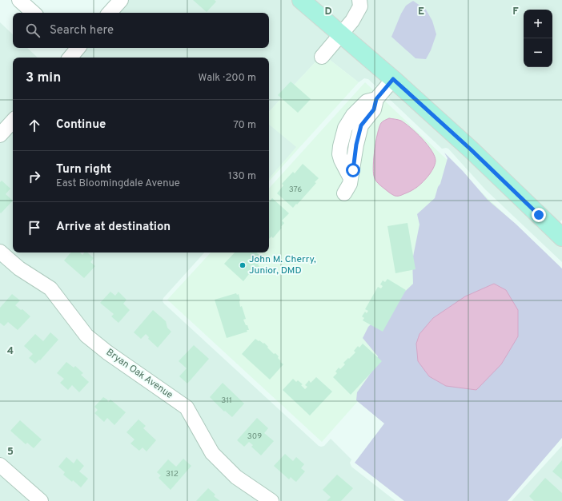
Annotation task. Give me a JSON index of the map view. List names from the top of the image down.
{
  "streets": {
    "street": ["Bryan Oak Avenue"]
  },
  "places": ["John M. Cherry, Junior, DMD"],
  "house_numbers": [
    "376",
    "311",
    "309",
    "312"
  ],
  "page": {
    "map_buttons": ["+", "−"],
    "search": "Search here",
    "heading": ["3 min", "Walk · 200 m"],
    "list": [
      ["Continue", "70 m"],
      ["Turn right", "East Bloomingdale Avenue", "130 m"],
      "Arrive at destination"
    ]
  },
  "grid": {
    "columns": ["D", "E", "F"],
    "rows": ["4", "5"]
  }
}
